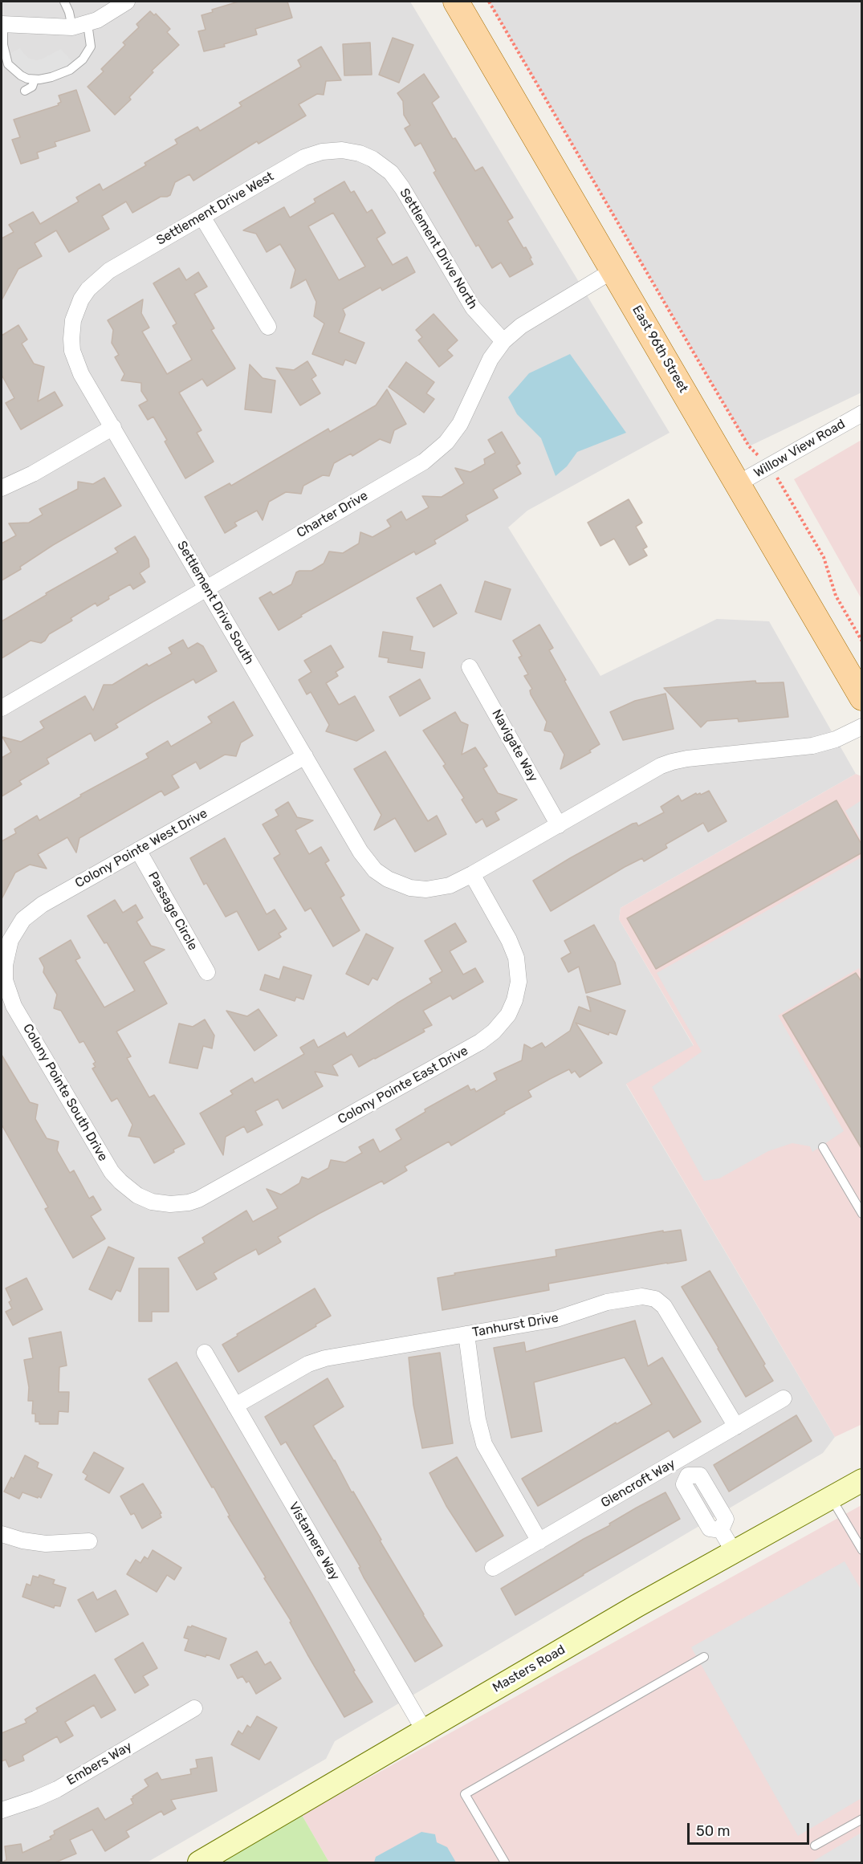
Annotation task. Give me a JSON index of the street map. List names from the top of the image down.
{
  "streets": {
    "main road": ["East 96th Street"],
    "street": [
      "Settlement Drive West",
      "Settlement Drive North",
      "Willow View Road",
      "Charter Drive",
      "Settlement Drive South",
      "Navigate Way",
      "Colony Pointe West Drive",
      "Passage Circle",
      "Colony Pointe East Drive",
      "Colony Pointe South Drive",
      "Tanhurst Drive",
      "Glencroft Way",
      "Vistamere Way",
      "Masters Road",
      "Embers Way"
    ]
  },
  "crossings": [
    ["Settlement Drive West", "Settlement Drive North"],
    ["Settlement Drive West", "Settlement Drive South"],
    ["Settlement Drive North", "Charter Drive"],
    ["East 96th Street", "Willow View Road"],
    ["East 96th Street", "Charter Drive"],
    ["Charter Drive", "Settlement Drive South"],
    ["Settlement Drive South", "Colony Pointe West Drive"],
    ["Settlement Drive South", "Colony Pointe East Drive"],
    ["Colony Pointe West Drive", "Passage Circle"],
    ["Colony Pointe West Drive", "Colony Pointe South Drive"],
    ["Colony Pointe East Drive", "Colony Pointe South Drive"],
    ["Tanhurst Drive", "Glencroft Way"],
    ["Tanhurst Drive", "Vistamere Way"],
    ["Vistamere Way", "Masters Road"]
  ],
  "scale_bar": "50 m"
}
